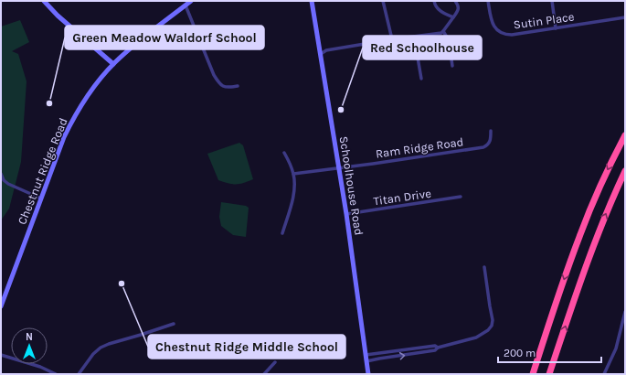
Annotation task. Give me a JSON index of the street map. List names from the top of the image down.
{
  "streets": {
    "street": [
      "Sutin Place",
      "Ram Ridge Road",
      "Chestnut Ridge Road",
      "Schoolhouse Road",
      "Titan Drive"
    ]
  },
  "crossings": [
    ["Ram Ridge Road", "Schoolhouse Road"],
    ["Schoolhouse Road", "Titan Drive"]
  ],
  "places": ["Green Meadow Waldorf School", "Red Schoolhouse", "Chestnut Ridge Middle School"],
  "scale_bar": "200 m",
  "north": "top"
}
